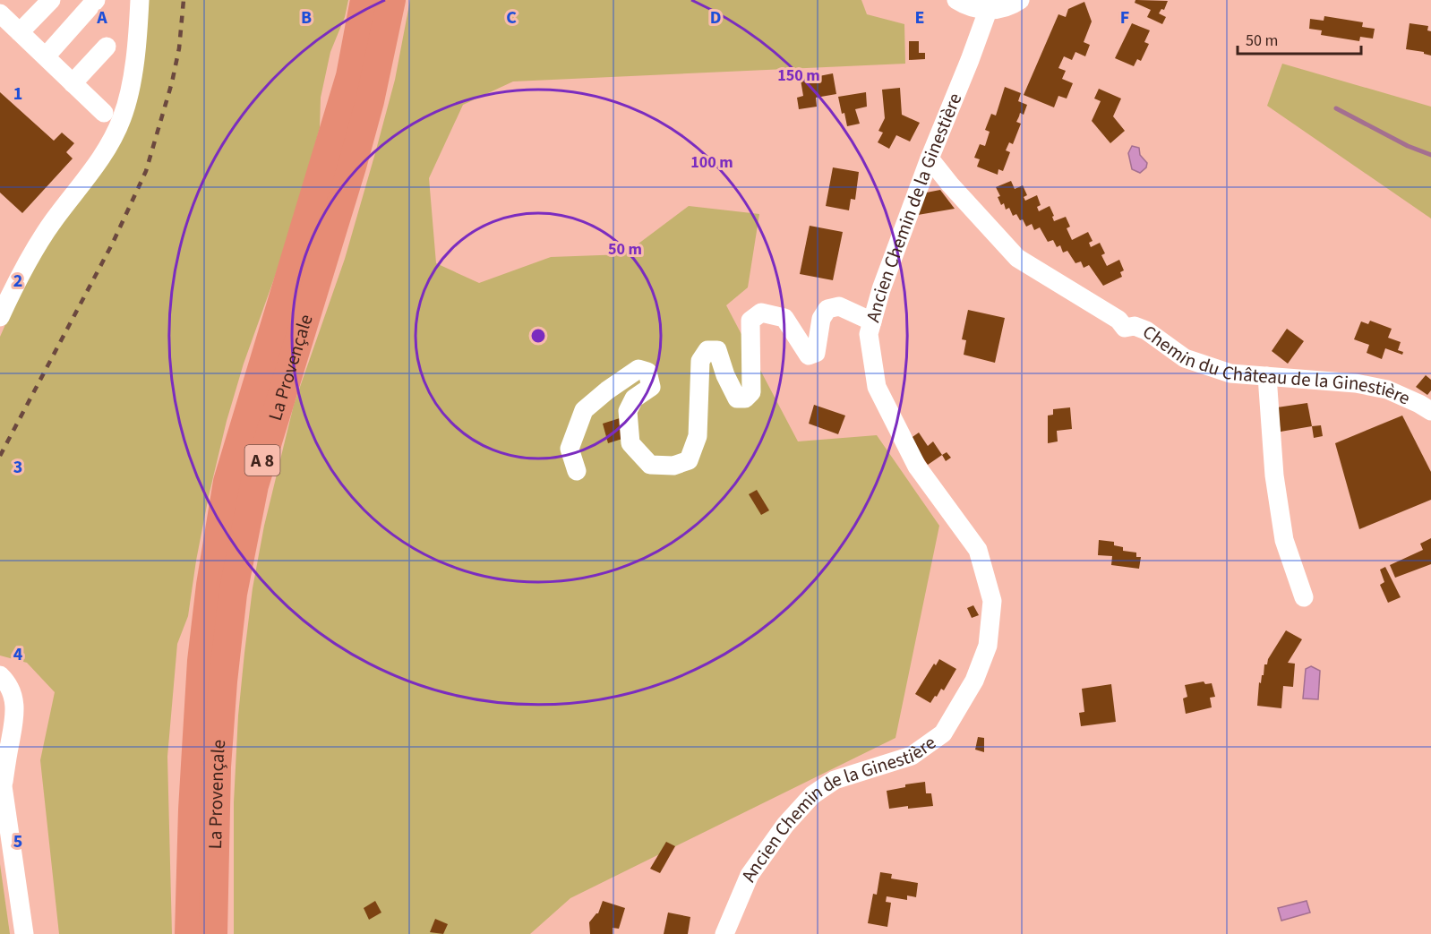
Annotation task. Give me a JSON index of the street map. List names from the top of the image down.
{
  "streets": {
    "highway": ["La Provençale", "A 8"],
    "street": ["Ancien Chemin de la Ginestière", "Chemin du Château de la Ginestière"]
  },
  "crossings": [
    ["Ancien Chemin de la Ginestière", "Chemin du Château de la Ginestière"]
  ],
  "scale_bar": "50 m",
  "grid": {
    "columns": [
      "A",
      "B",
      "C",
      "D",
      "E",
      "F"
    ],
    "rows": [
      "1",
      "2",
      "3",
      "4",
      "5"
    ]
  },
  "rings": ["150 m", "100 m", "50 m"]
}
